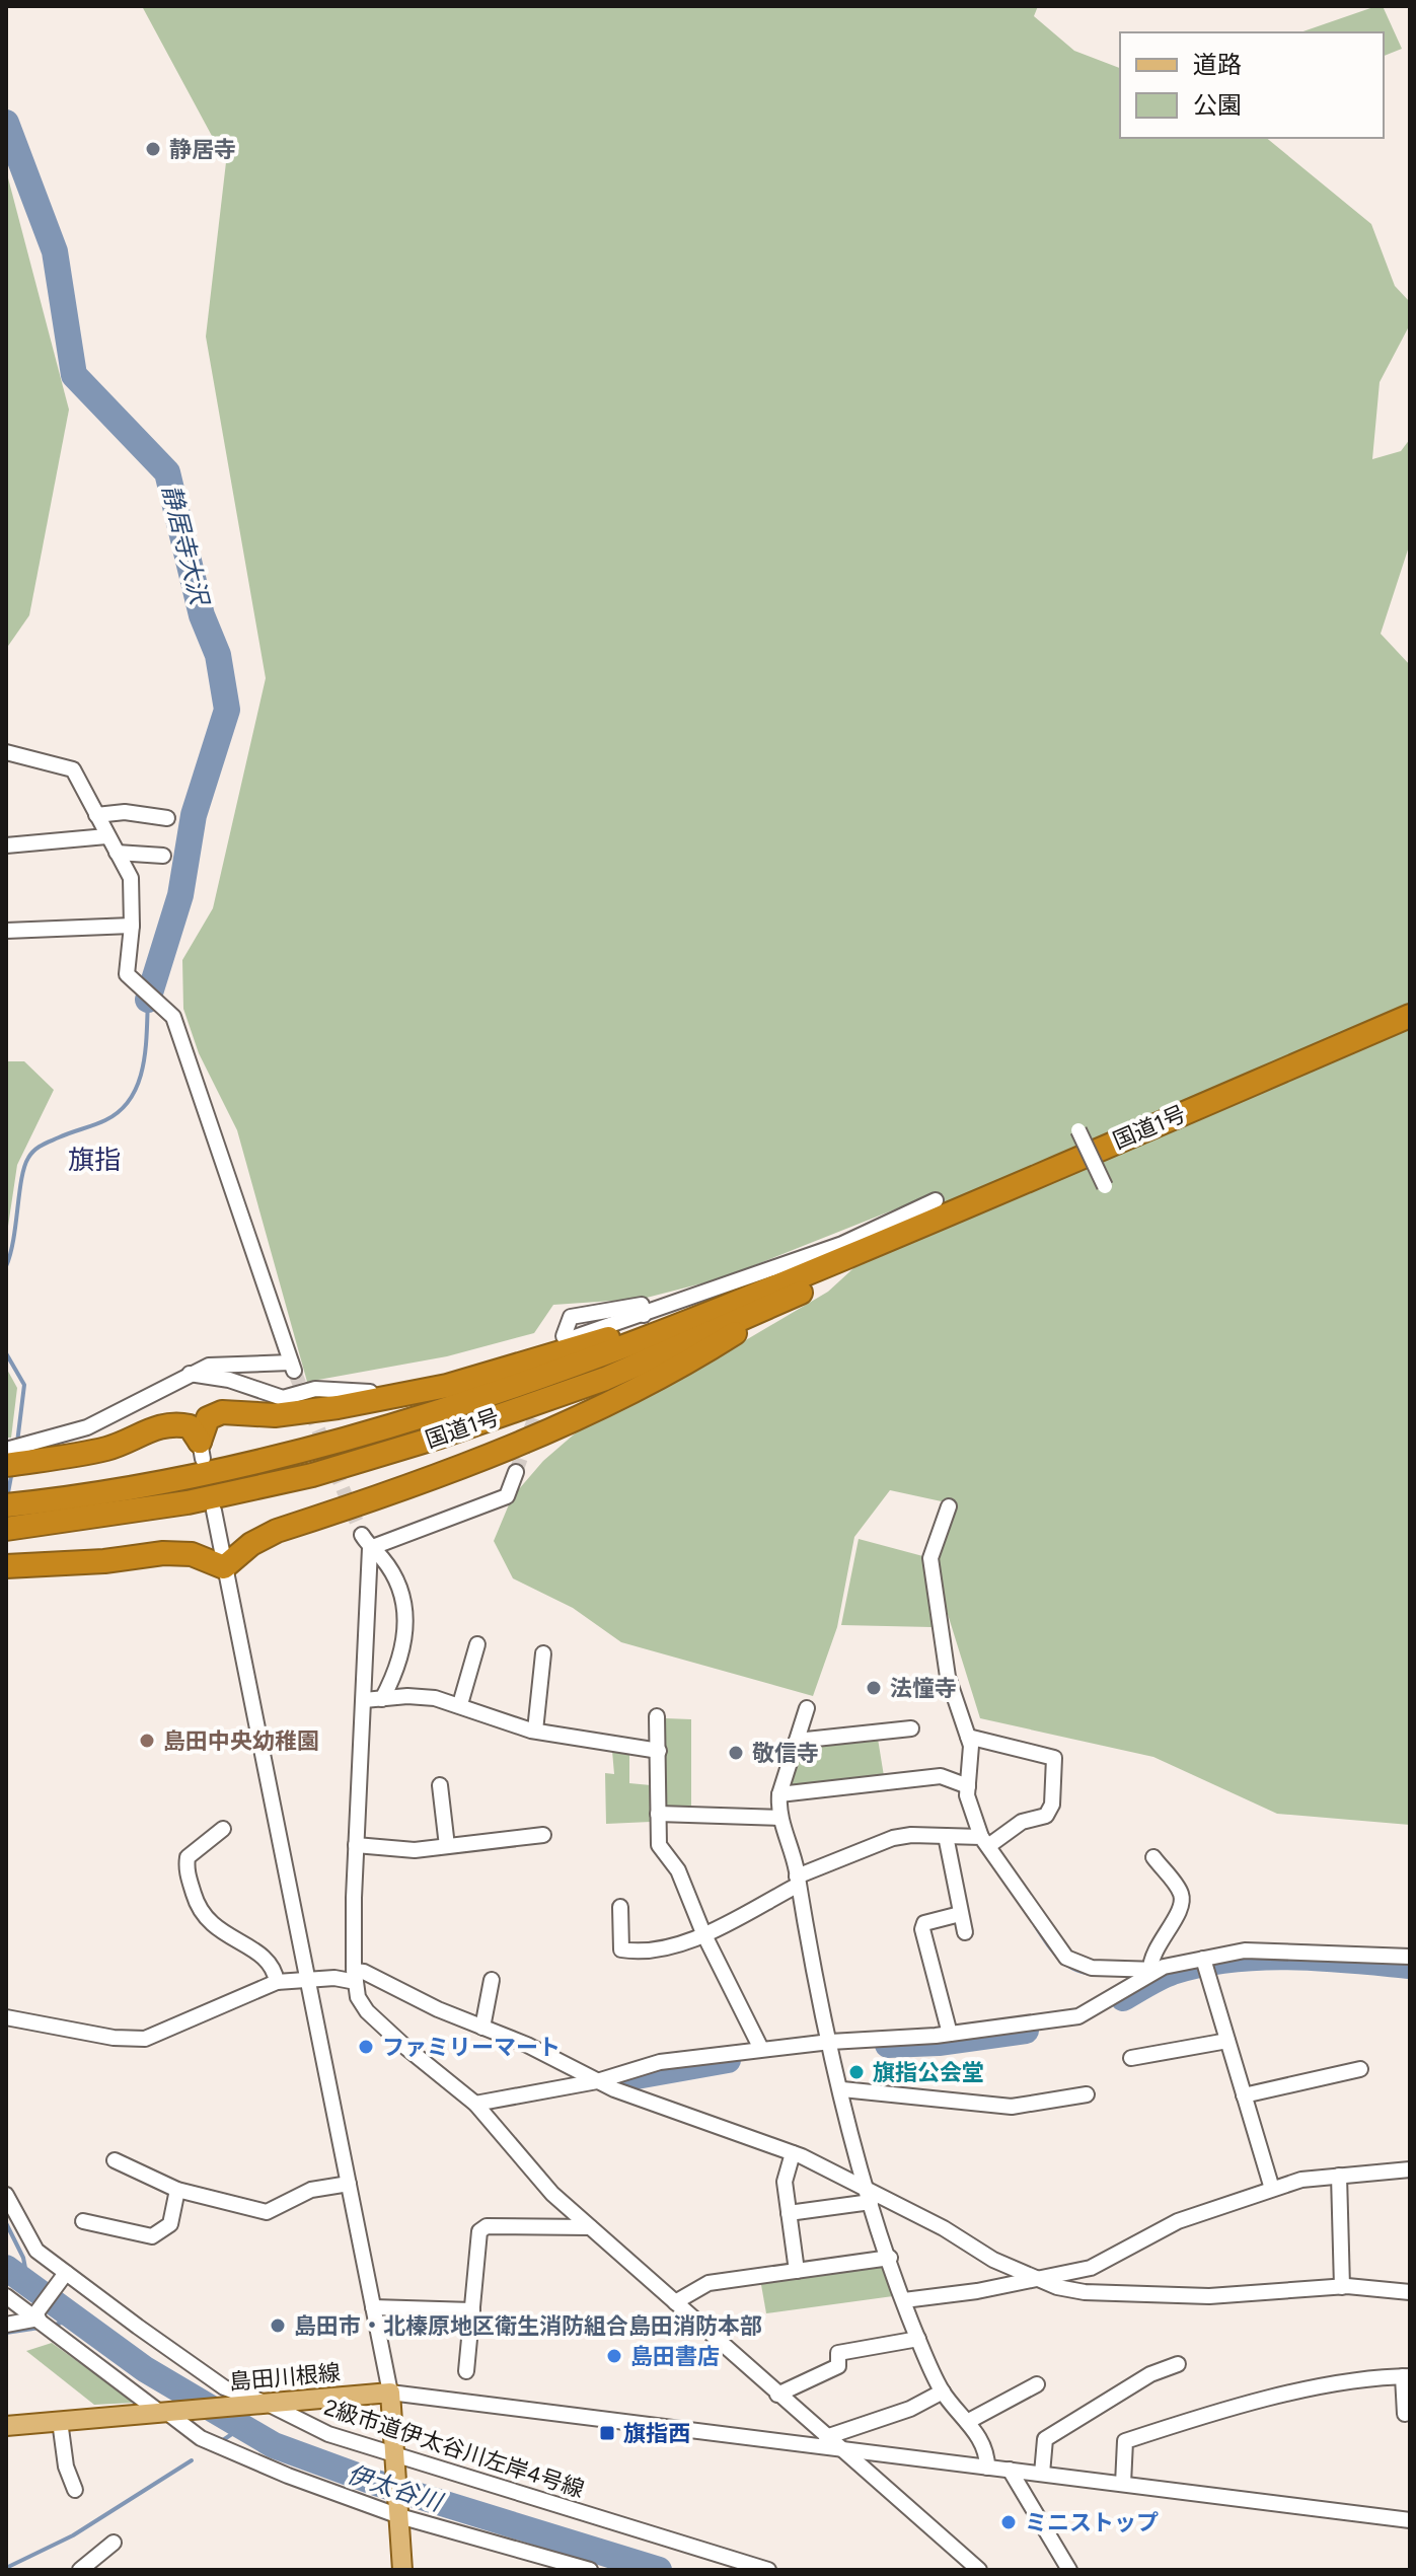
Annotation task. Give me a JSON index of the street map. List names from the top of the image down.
{
  "streets": {
    "highway": ["国道1号"],
    "main road": ["島田川根線"],
    "street": ["2級市道伊太谷川左岸4号線"]
  },
  "crossings": [
    ["島田川根線", "2級市道伊太谷川左岸4号線"]
  ],
  "districts": ["旗指"],
  "water": ["静居寺大沢", "伊太谷川"],
  "places": {
    "other": [
      "静居寺",
      "法憧寺",
      "島田中央幼稚園",
      "敬信寺",
      "ファミリーマート",
      "旗指公会堂",
      "島田市・北榛原地区衛生消防組合島田消防本部",
      "島田書店",
      "ミニストップ"
    ],
    "transit": ["旗指西"]
  },
  "legend": ["道路", "公園"]
}
